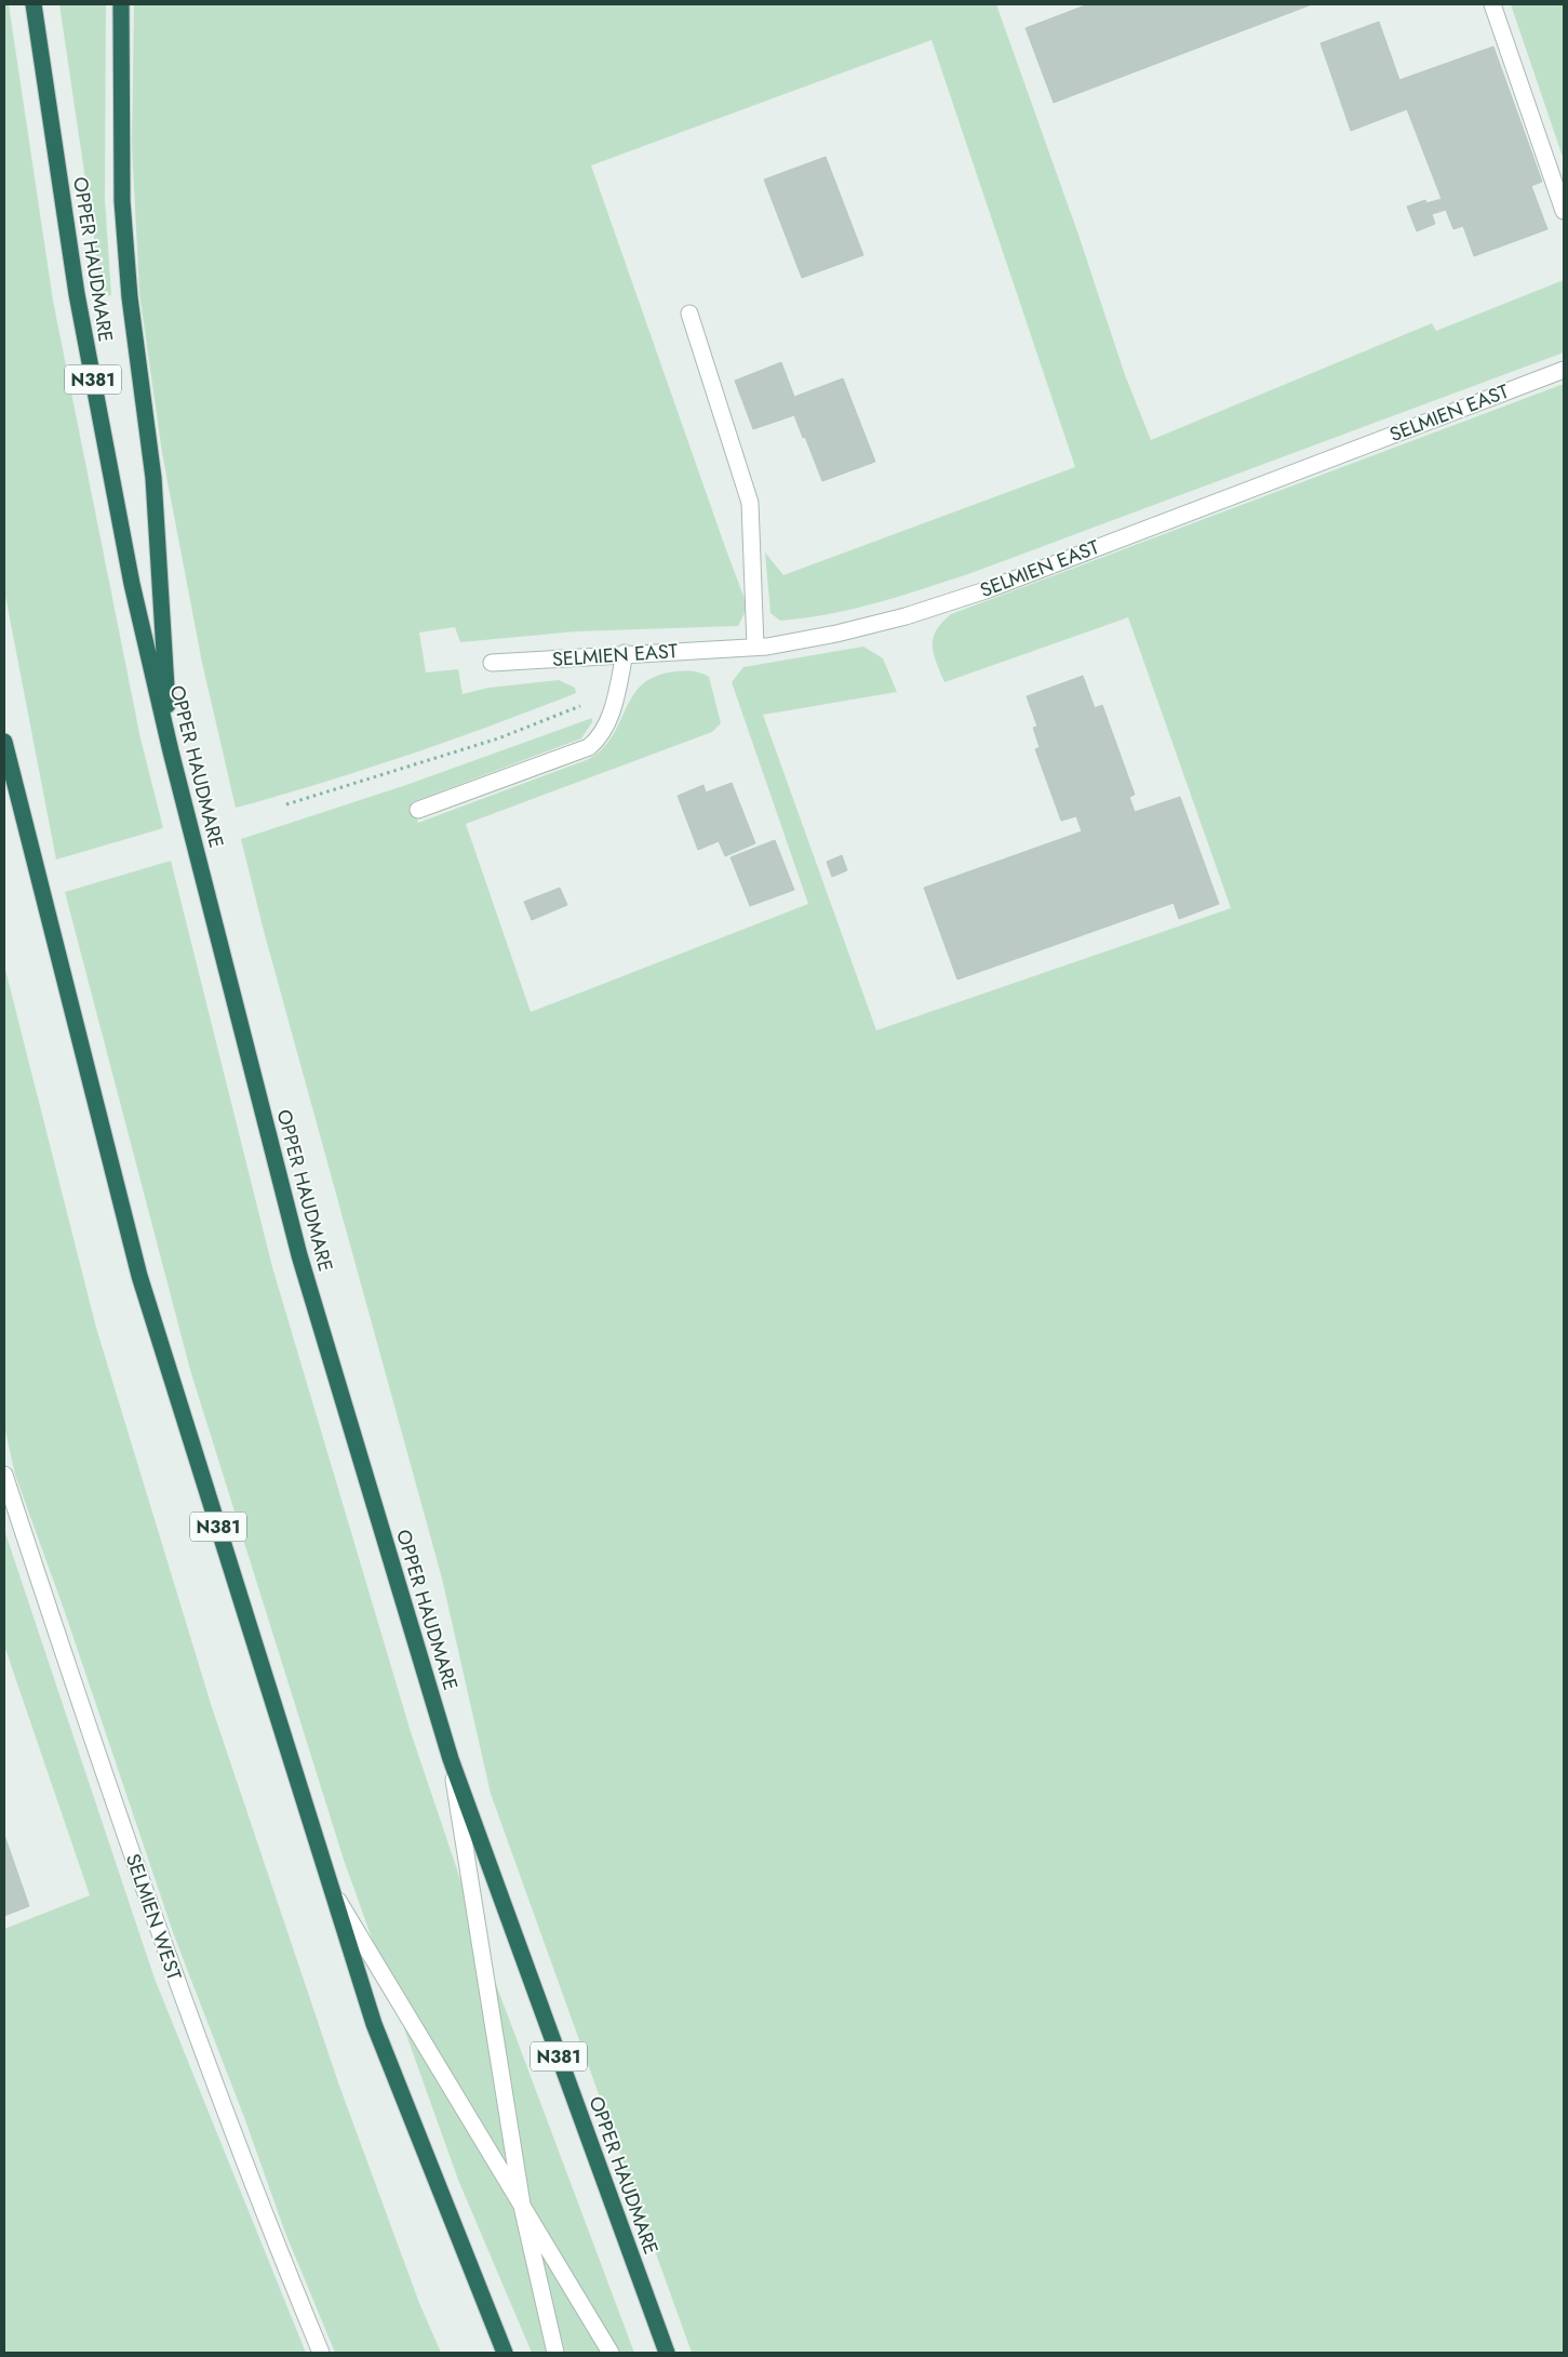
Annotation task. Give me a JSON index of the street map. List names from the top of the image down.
{
  "streets": {
    "highway": ["OPPER HAUDMARE", "N381"],
    "street": ["SELMIEN EAST", "SELMIEN WEST"]
  },
  "crossings": [
    ["OPPER HAUDMARE", "N381"]
  ]
}
